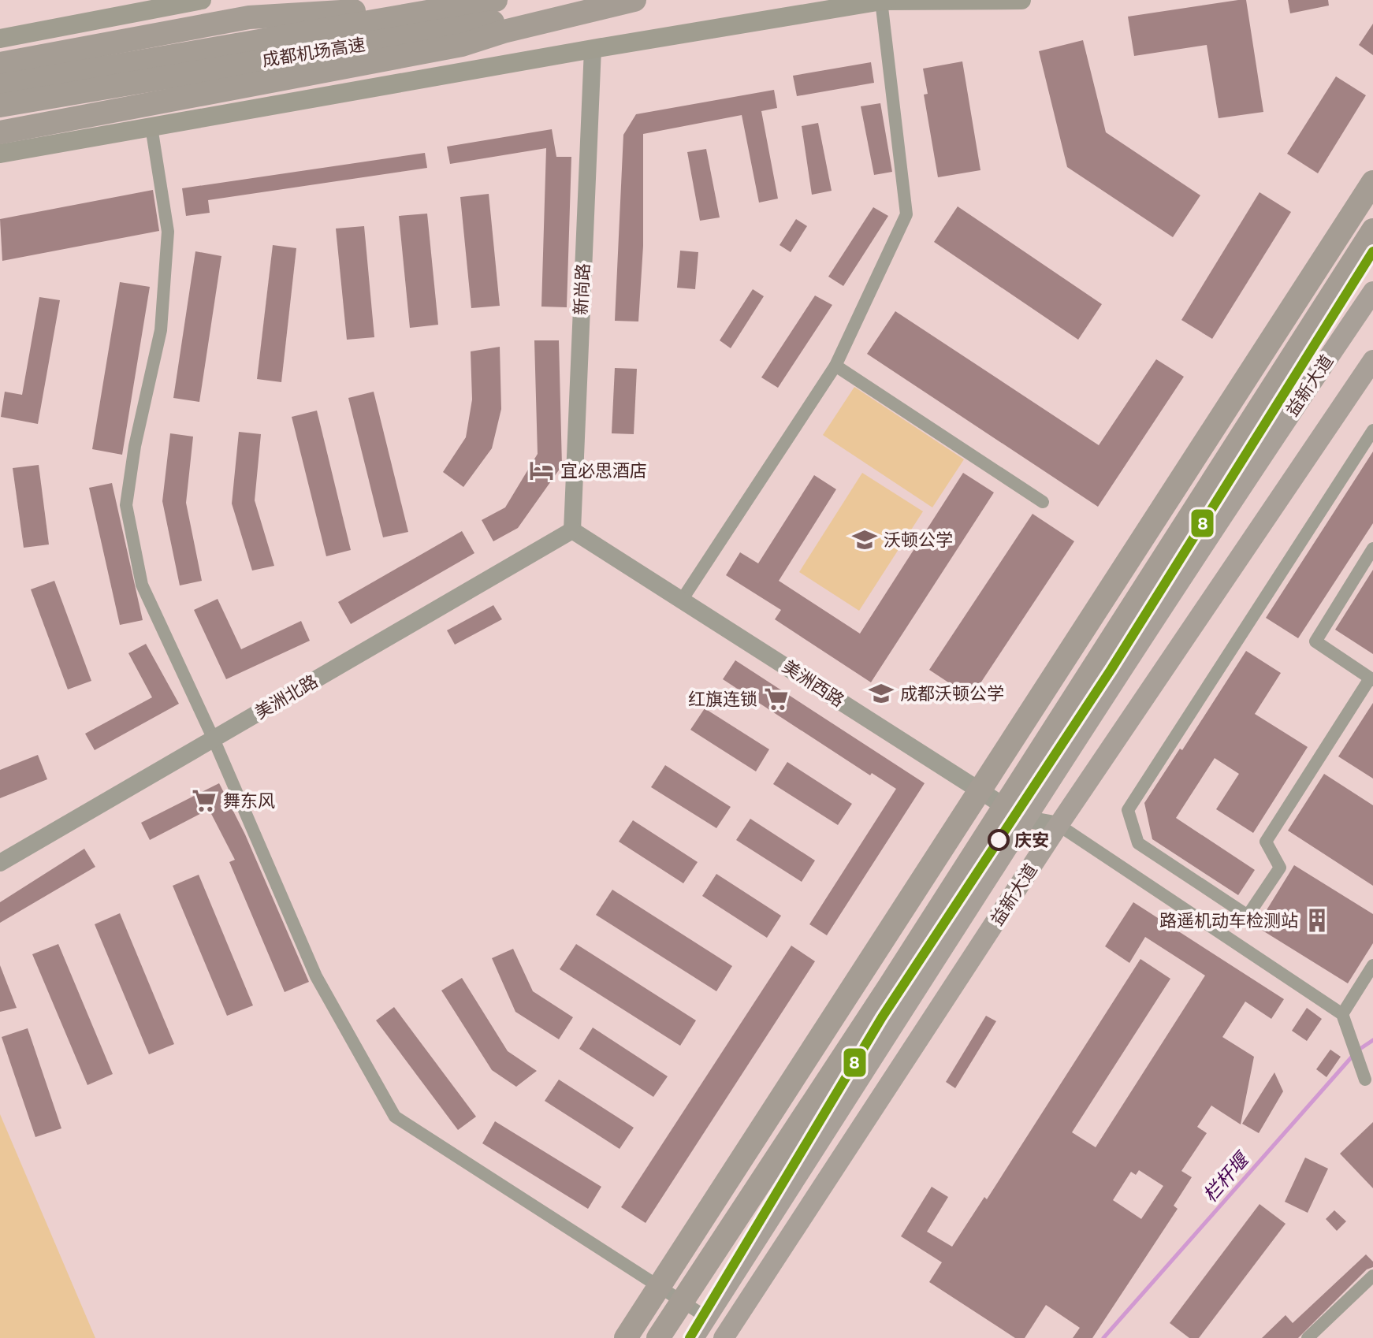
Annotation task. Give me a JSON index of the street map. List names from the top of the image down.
{
  "streets": {
    "highway": ["成都机场高速"],
    "main road": ["益新大道"],
    "street": ["新尚路", "美洲西路", "美洲北路"]
  },
  "crossings": [
    ["新尚路", "美洲西路"],
    ["新尚路", "美洲北路"],
    ["益新大道", "美洲西路"],
    ["美洲西路", "美洲北路"]
  ],
  "water": ["栏杆堰"],
  "places": {
    "hotel": ["宜必思酒店"],
    "school or university": ["沃顿公学", "成都沃顿公学"],
    "supermarket": ["红旗连锁", "舞东风"],
    "other": ["庆安"],
    "building": ["路遥机动车检测站"]
  },
  "lines": ["transit line 8"]
}
